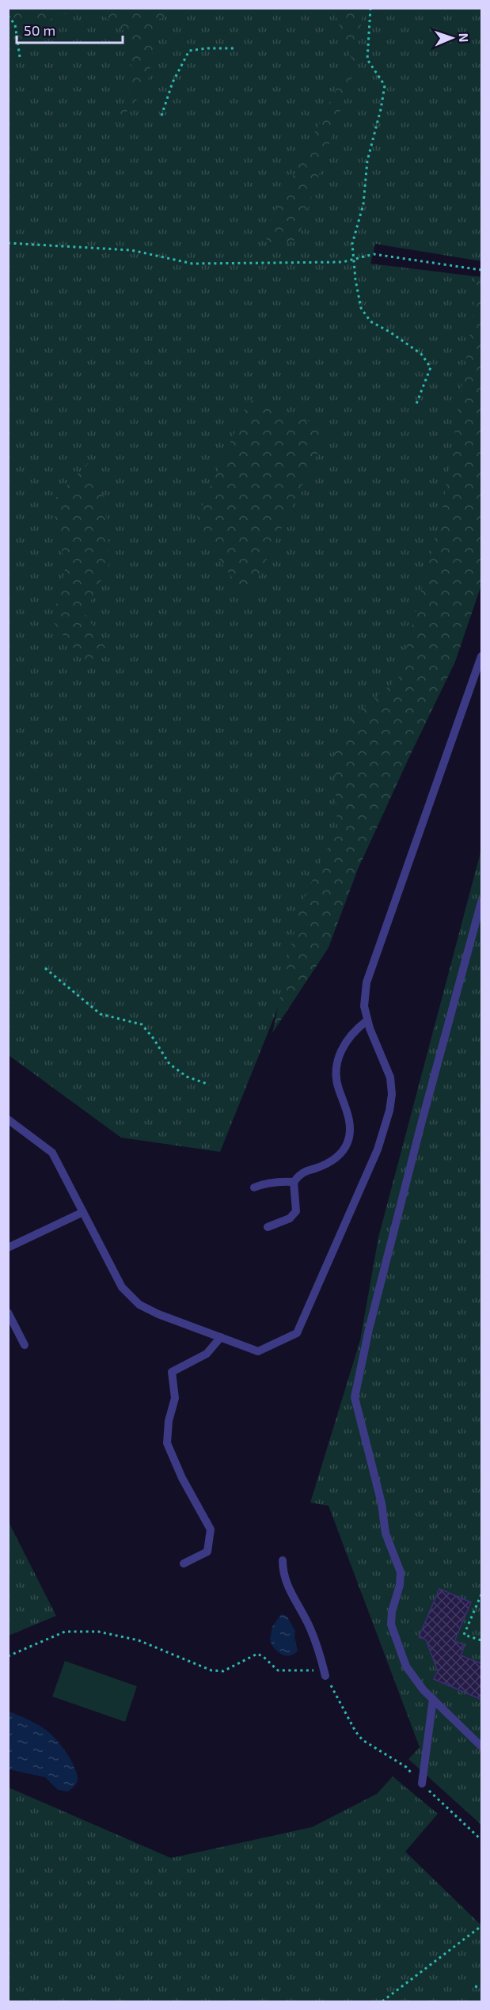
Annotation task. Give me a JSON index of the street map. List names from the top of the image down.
{
  "scale_bar": "50 m",
  "north": "right"
}
